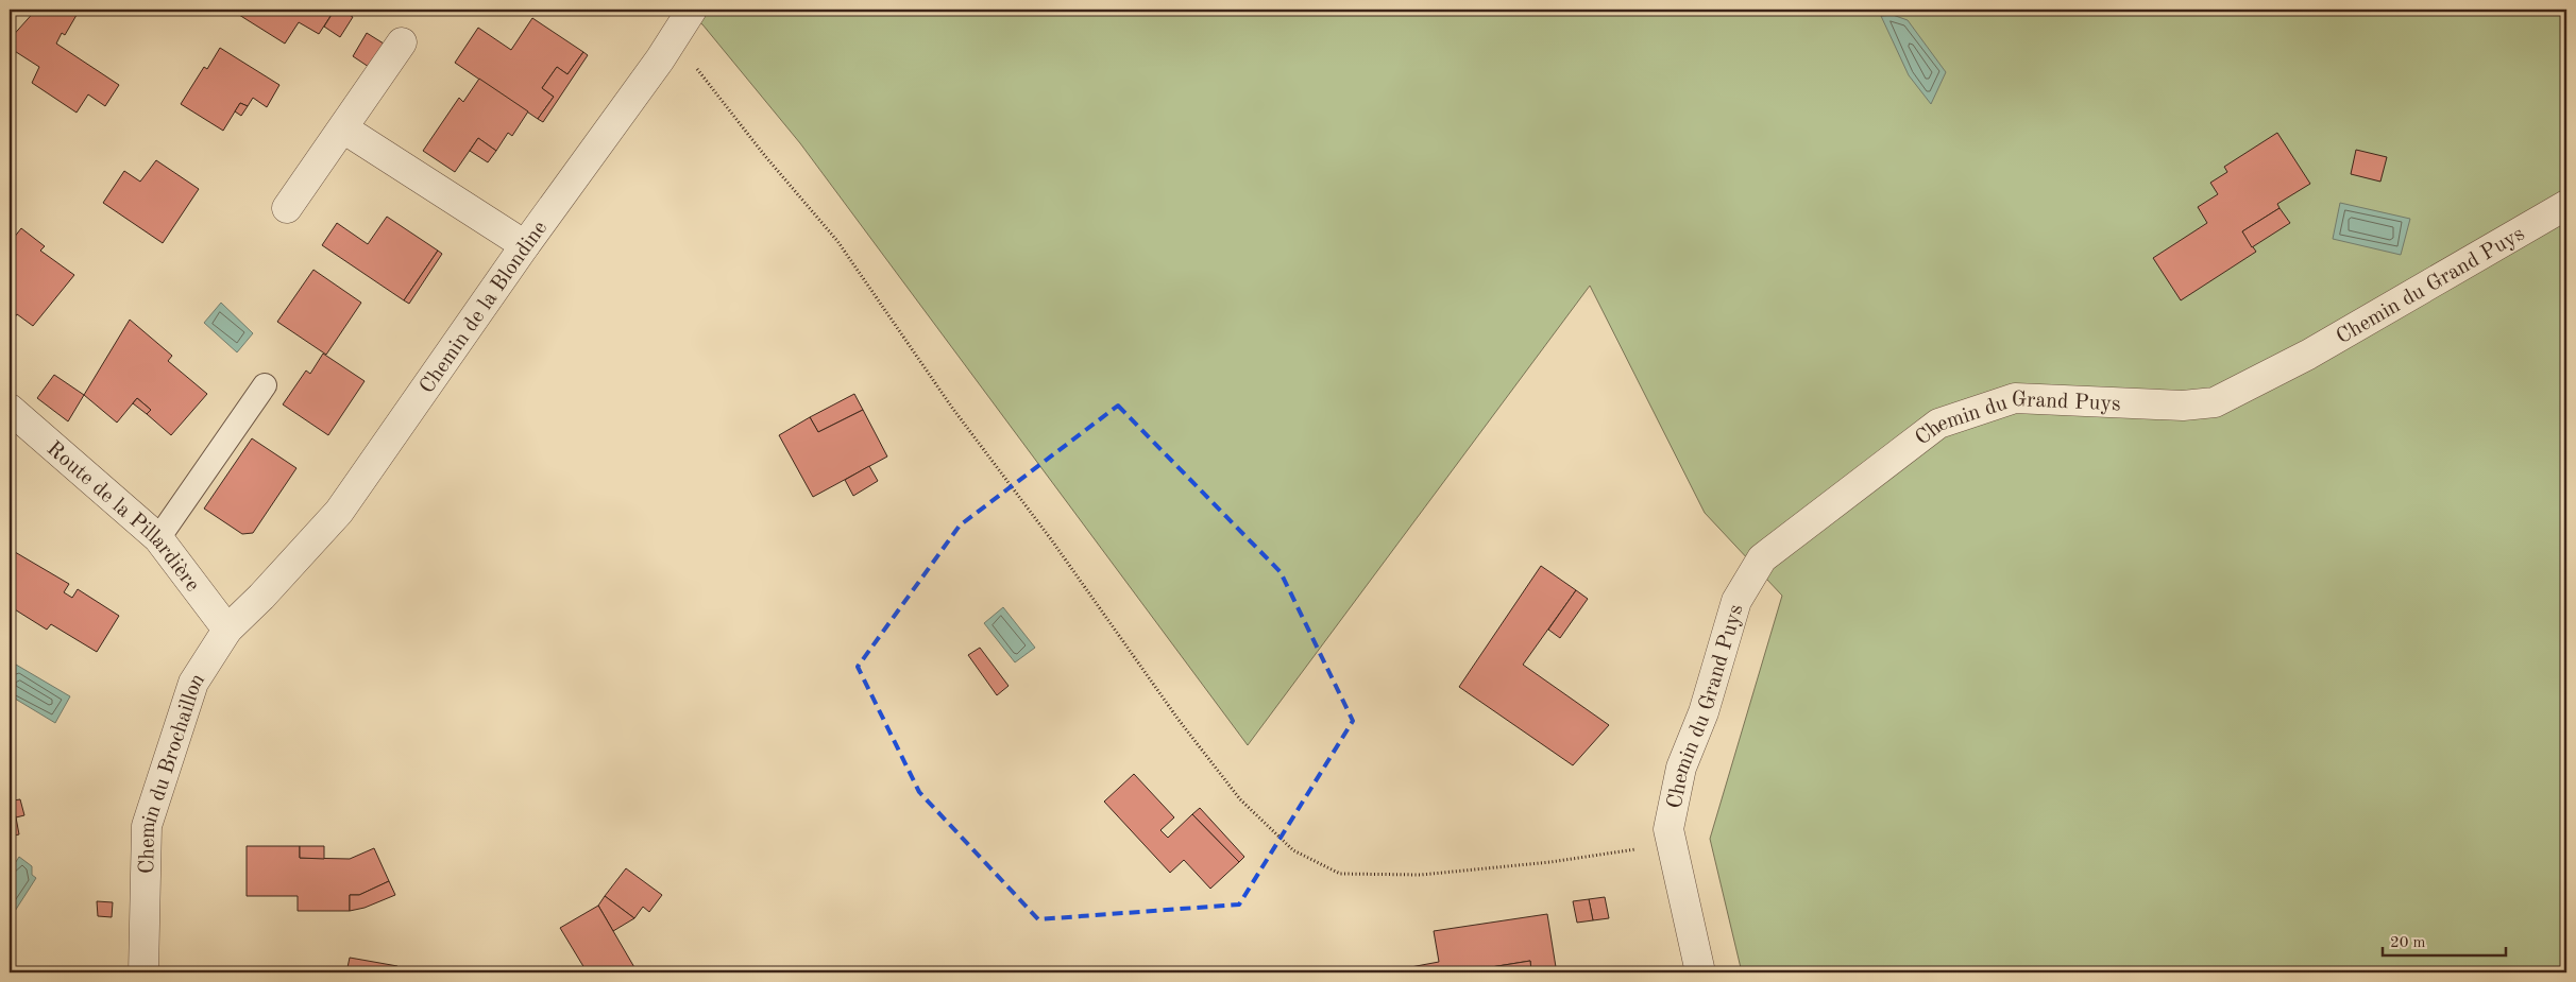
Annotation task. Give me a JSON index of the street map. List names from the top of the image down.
{
  "streets": {
    "street": [
      "Chemin du Grand Puys",
      "Chemin de la Blondine",
      "Route de la Pillardière",
      "Chemin du Brochaillon"
    ]
  },
  "crossings": [
    ["Chemin de la Blondine", "Chemin du Brochaillon"],
    ["Route de la Pillardière", "Chemin du Brochaillon"]
  ],
  "scale_bar": "20 m"
}
